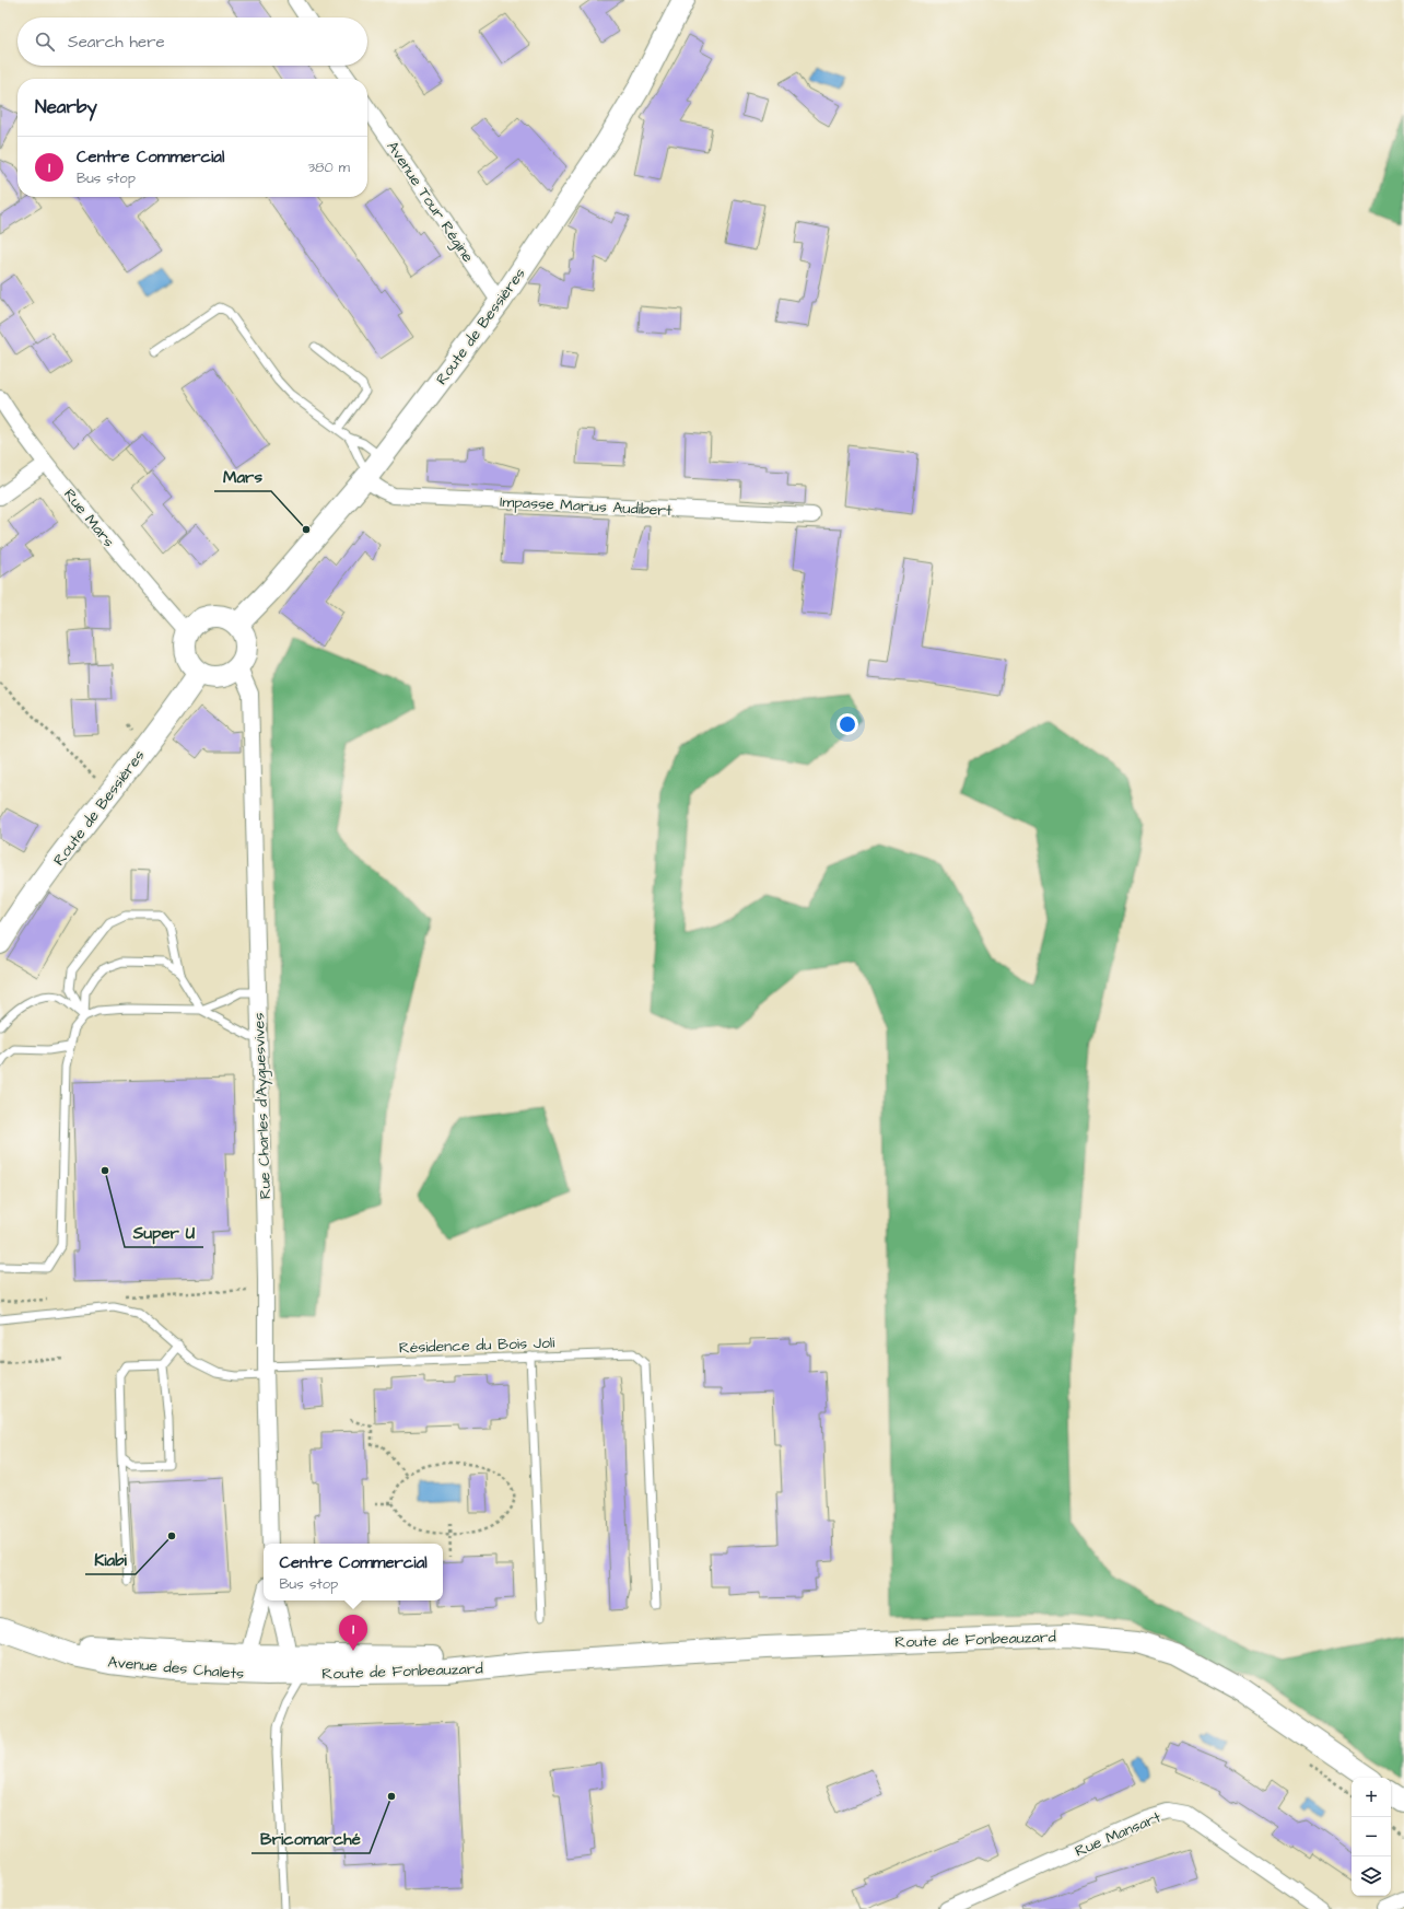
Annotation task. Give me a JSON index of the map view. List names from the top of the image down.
{
  "streets": {
    "street": [
      "Avenue Tour Régine",
      "Route de Bessières",
      "Impasse Marius Audibert",
      "Rue Mars",
      "Rue Charles d'Ayguesvives",
      "Route de Fonbeauzard",
      "Avenue des Chalets",
      "Rue Mansart"
    ],
    "lane": ["Résidence du Bois Joli"]
  },
  "crossings": [
    ["Avenue Tour Régine", "Route de Bessières"],
    ["Route de Bessières", "Impasse Marius Audibert"],
    ["Route de Bessières", "Rue Mars"],
    ["Route de Bessières", "Rue Charles d'Ayguesvives"],
    ["Rue Mars", "Rue Charles d'Ayguesvives"],
    ["Rue Charles d'Ayguesvives", "Résidence du Bois Joli"],
    ["Route de Fonbeauzard", "Avenue des Chalets"]
  ],
  "places": [
    "Mars",
    "Super U",
    "Kiabi",
    "Bricomarché"
  ],
  "page": {
    "search": "Search here",
    "heading": "Nearby",
    "list": [
      {
        "mark": "1",
        "name": "Centre Commercial",
        "note": "Bus stop",
        "value": "380 m"
      }
    ],
    "popup": ["Centre Commercial", "Bus stop"],
    "pins": "1",
    "map_buttons": ["+", "−"]
  }
}
